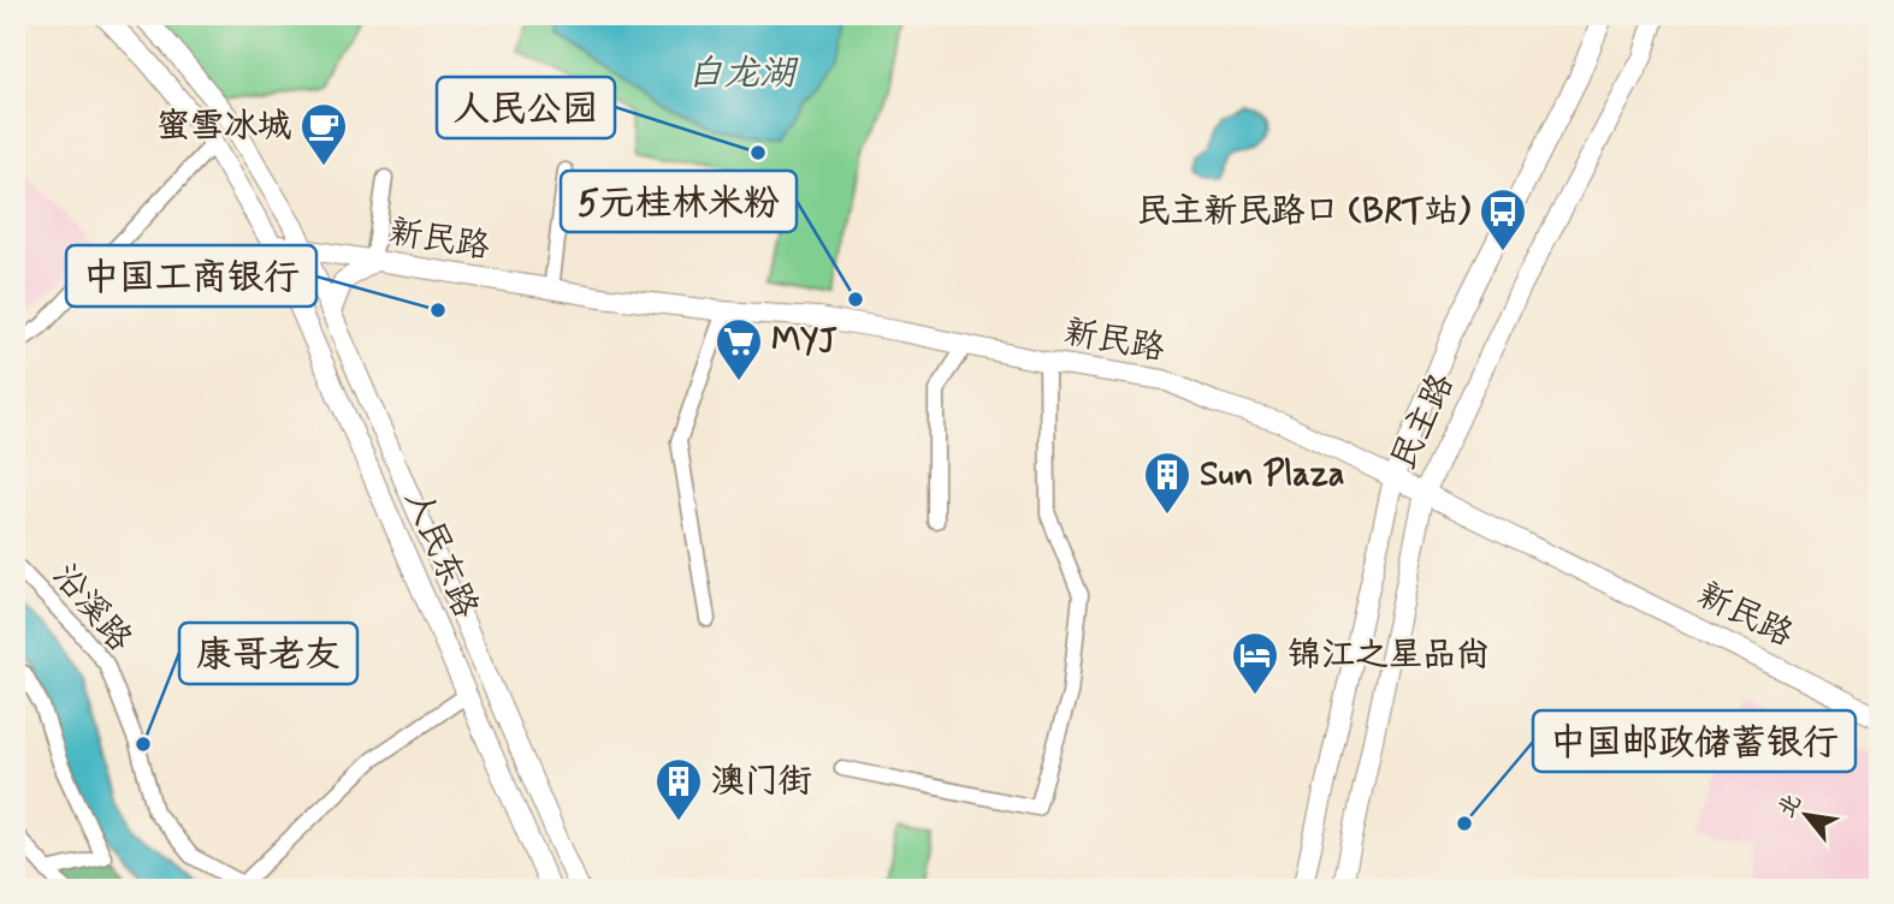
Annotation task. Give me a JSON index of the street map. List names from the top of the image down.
{
  "streets": {
    "main road": ["新民路", "民主路", "人民东路"],
    "street": ["沿溪路"]
  },
  "crossings": [
    ["新民路", "民主路"],
    ["新民路", "人民东路"]
  ],
  "water": ["白龙湖"],
  "places": {
    "other": [
      "人民公园",
      "5元桂林米粉",
      "中国工商银行",
      "康哥老友",
      "中国邮政储蓄银行"
    ],
    "cafe": ["蜜雪冰城"],
    "bus stop": ["民主新民路口 (BRT站)"],
    "supermarket": ["MYJ"],
    "building": ["Sun Plaza", "澳门街"],
    "hotel": ["锦江之星品尚"]
  },
  "north": "top left"
}
